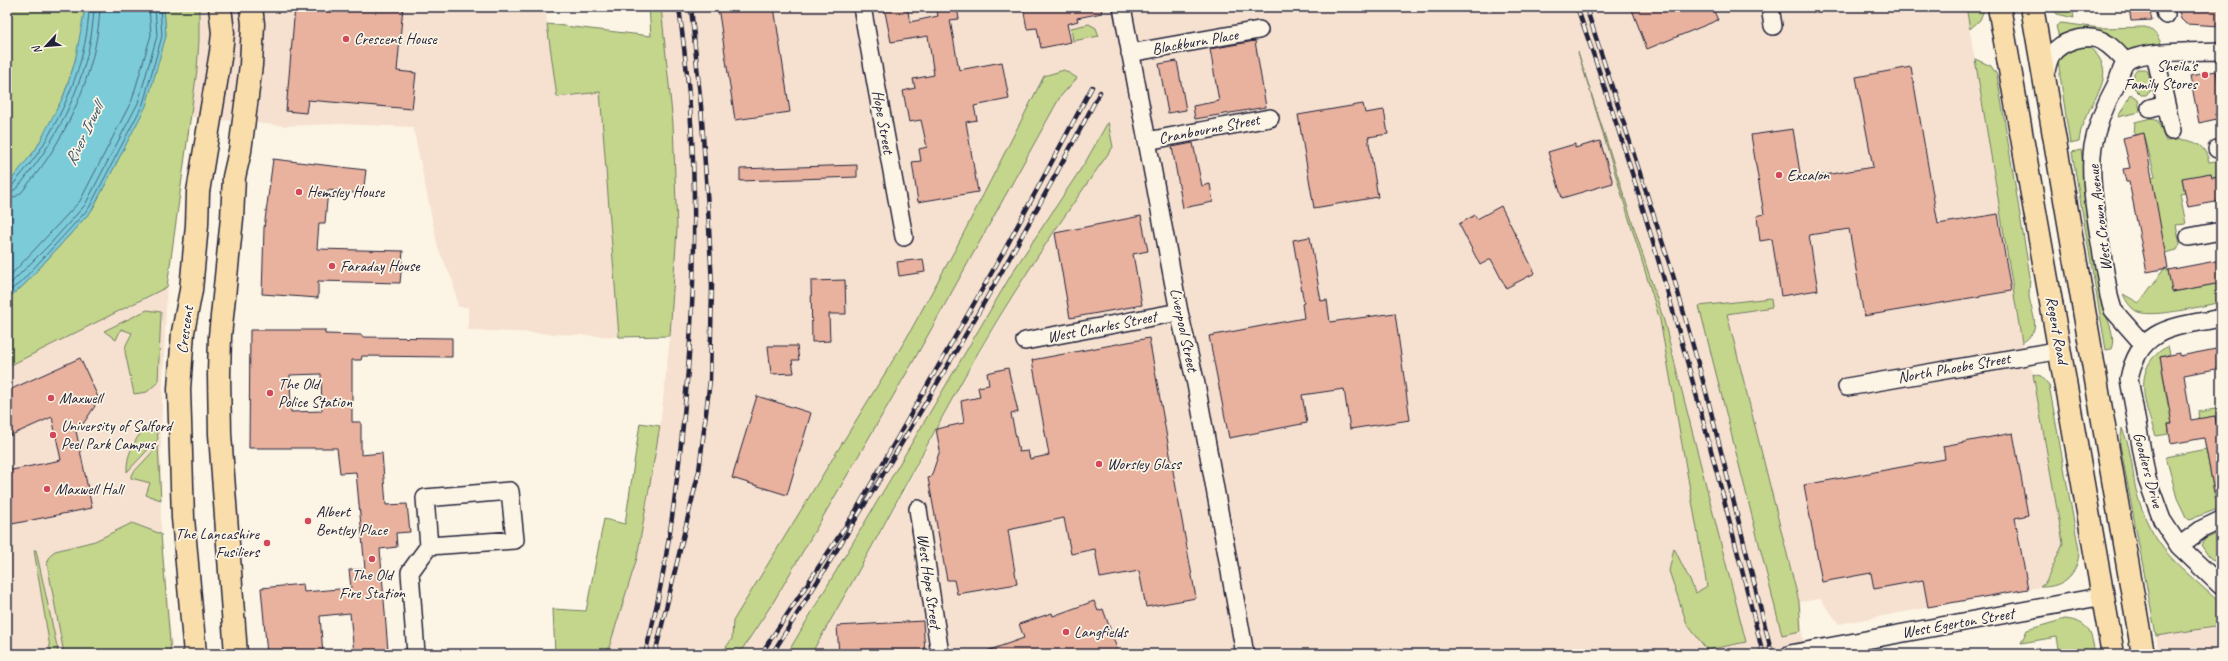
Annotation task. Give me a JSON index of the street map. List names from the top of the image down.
{
  "streets": {
    "highway": ["Crescent", "Regent Road"],
    "street": [
      "Blackburn Place",
      "Hope Street",
      "Cranbourne Street",
      "West Crown Avenue",
      "West Charles Street",
      "Liverpool Street",
      "North Phoebe Street",
      "Goodiers Drive",
      "West Hope Street",
      "West Egerton Street"
    ]
  },
  "crossings": [
    ["Blackburn Place", "Liverpool Street"],
    ["Cranbourne Street", "Liverpool Street"],
    ["West Crown Avenue", "Goodiers Drive"],
    ["West Charles Street", "Liverpool Street"],
    ["Regent Road", "North Phoebe Street"],
    ["Regent Road", "West Egerton Street"]
  ],
  "water": ["River Irwell"],
  "places": [
    "Crescent House",
    "Sheila's Family Stores",
    "Excalon",
    "Hemsley House",
    "Faraday House",
    "The Old Police Station",
    "Maxwell",
    "University of Salford Peel Park Campus",
    "Worsley Glass",
    "Maxwell Hall",
    "Albert Bentley Place",
    "The Lancashire Fusiliers",
    "The Old Fire Station",
    "Langfields"
  ],
  "north": "bottom left"
}
